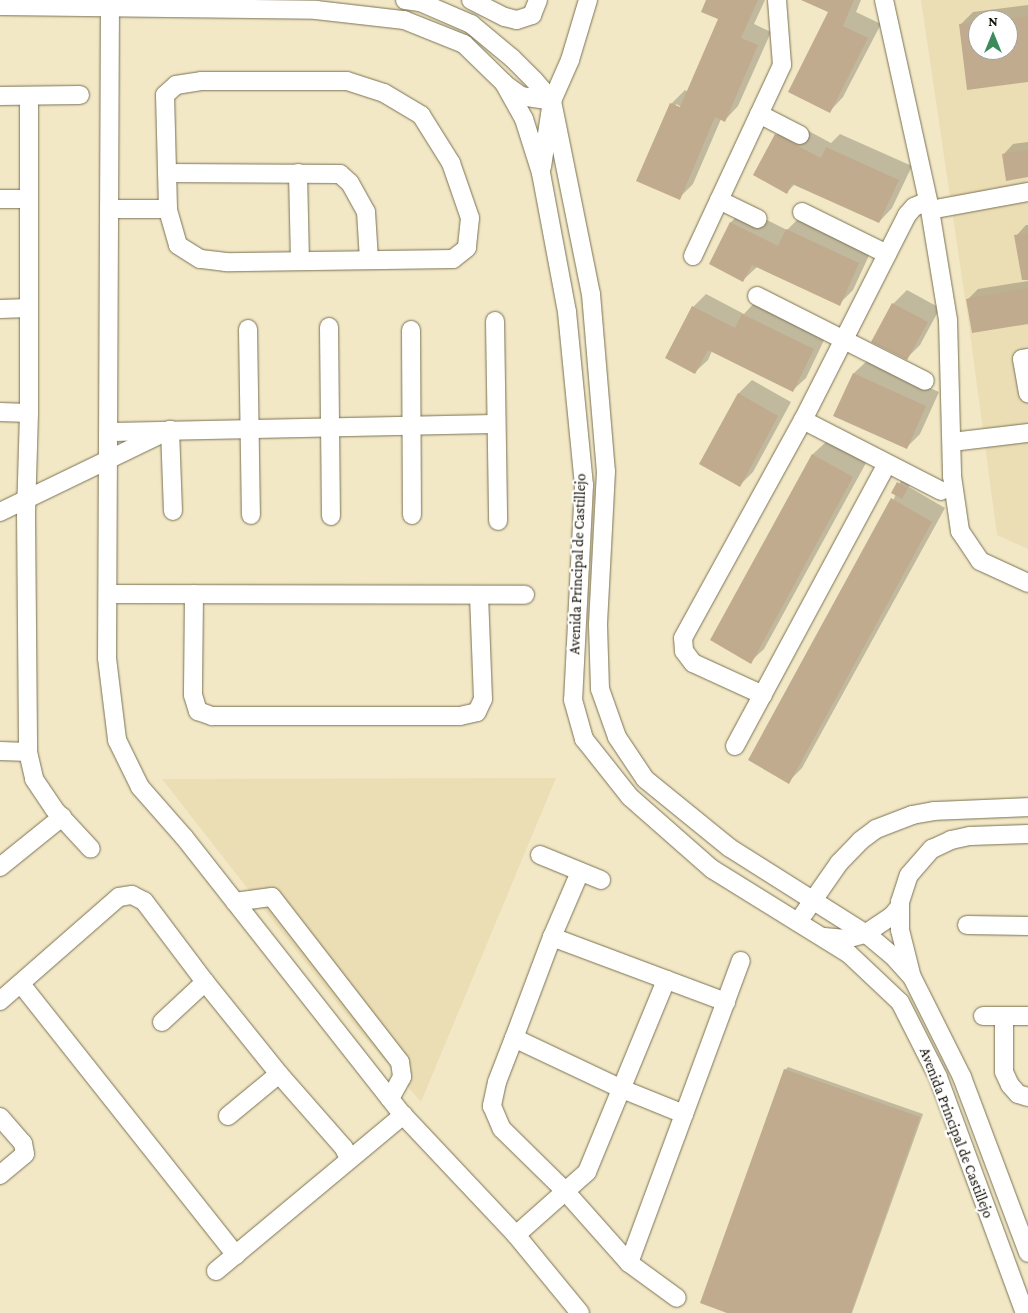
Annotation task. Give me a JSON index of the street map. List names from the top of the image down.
{
  "streets": {
    "street": ["Avenida Principal de Castillejo"]
  },
  "north": "top"
}
